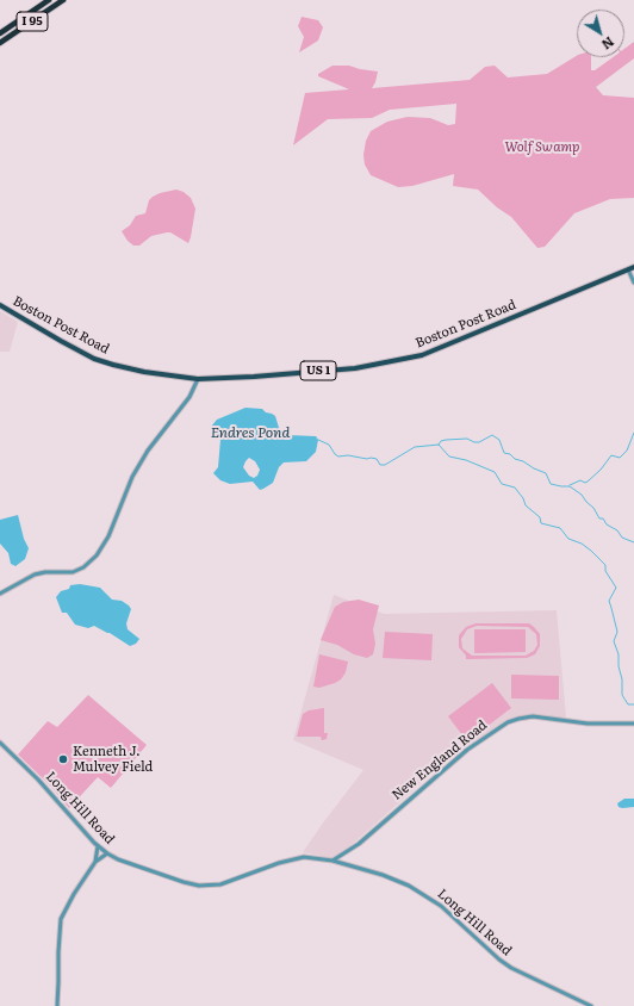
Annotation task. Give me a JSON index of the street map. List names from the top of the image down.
{
  "streets": {
    "highway": ["I 95"],
    "main road": ["Boston Post Road", "US 1"],
    "street": ["New England Road", "Long Hill Road"]
  },
  "crossings": [
    ["New England Road", "Long Hill Road"]
  ],
  "water": ["Endres Pond"],
  "parks": ["Wolf Swamp"],
  "places": ["Kenneth J. Mulvey Field"],
  "north": "bottom right"
}
